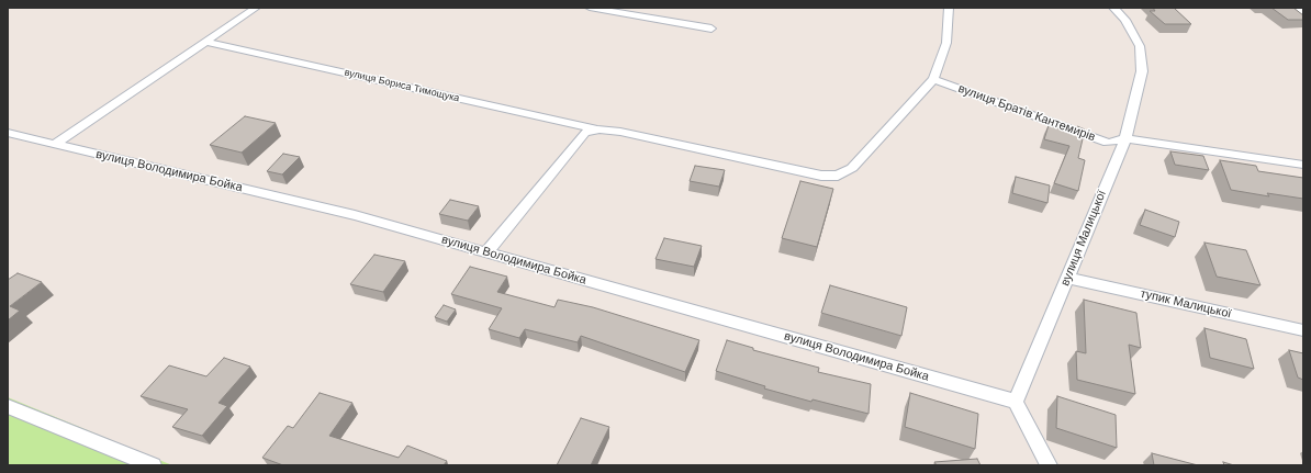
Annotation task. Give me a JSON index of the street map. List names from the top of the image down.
{
  "streets": {
    "street": [
      "вулиця Бориса Тимощука",
      "вулиця Братів Кантемирів",
      "вулиця Володимира Бойка",
      "вулиця Малицької",
      "тупик Малицької"
    ]
  },
  "crossings": [
    ["вулиця Бориса Тимощука", "вулиця Братів Кантемирів"],
    ["вулиця Братів Кантемирів", "вулиця Малицької"],
    ["вулиця Володимира Бойка", "вулиця Малицької"],
    ["вулиця Малицької", "тупик Малицької"]
  ]
}
